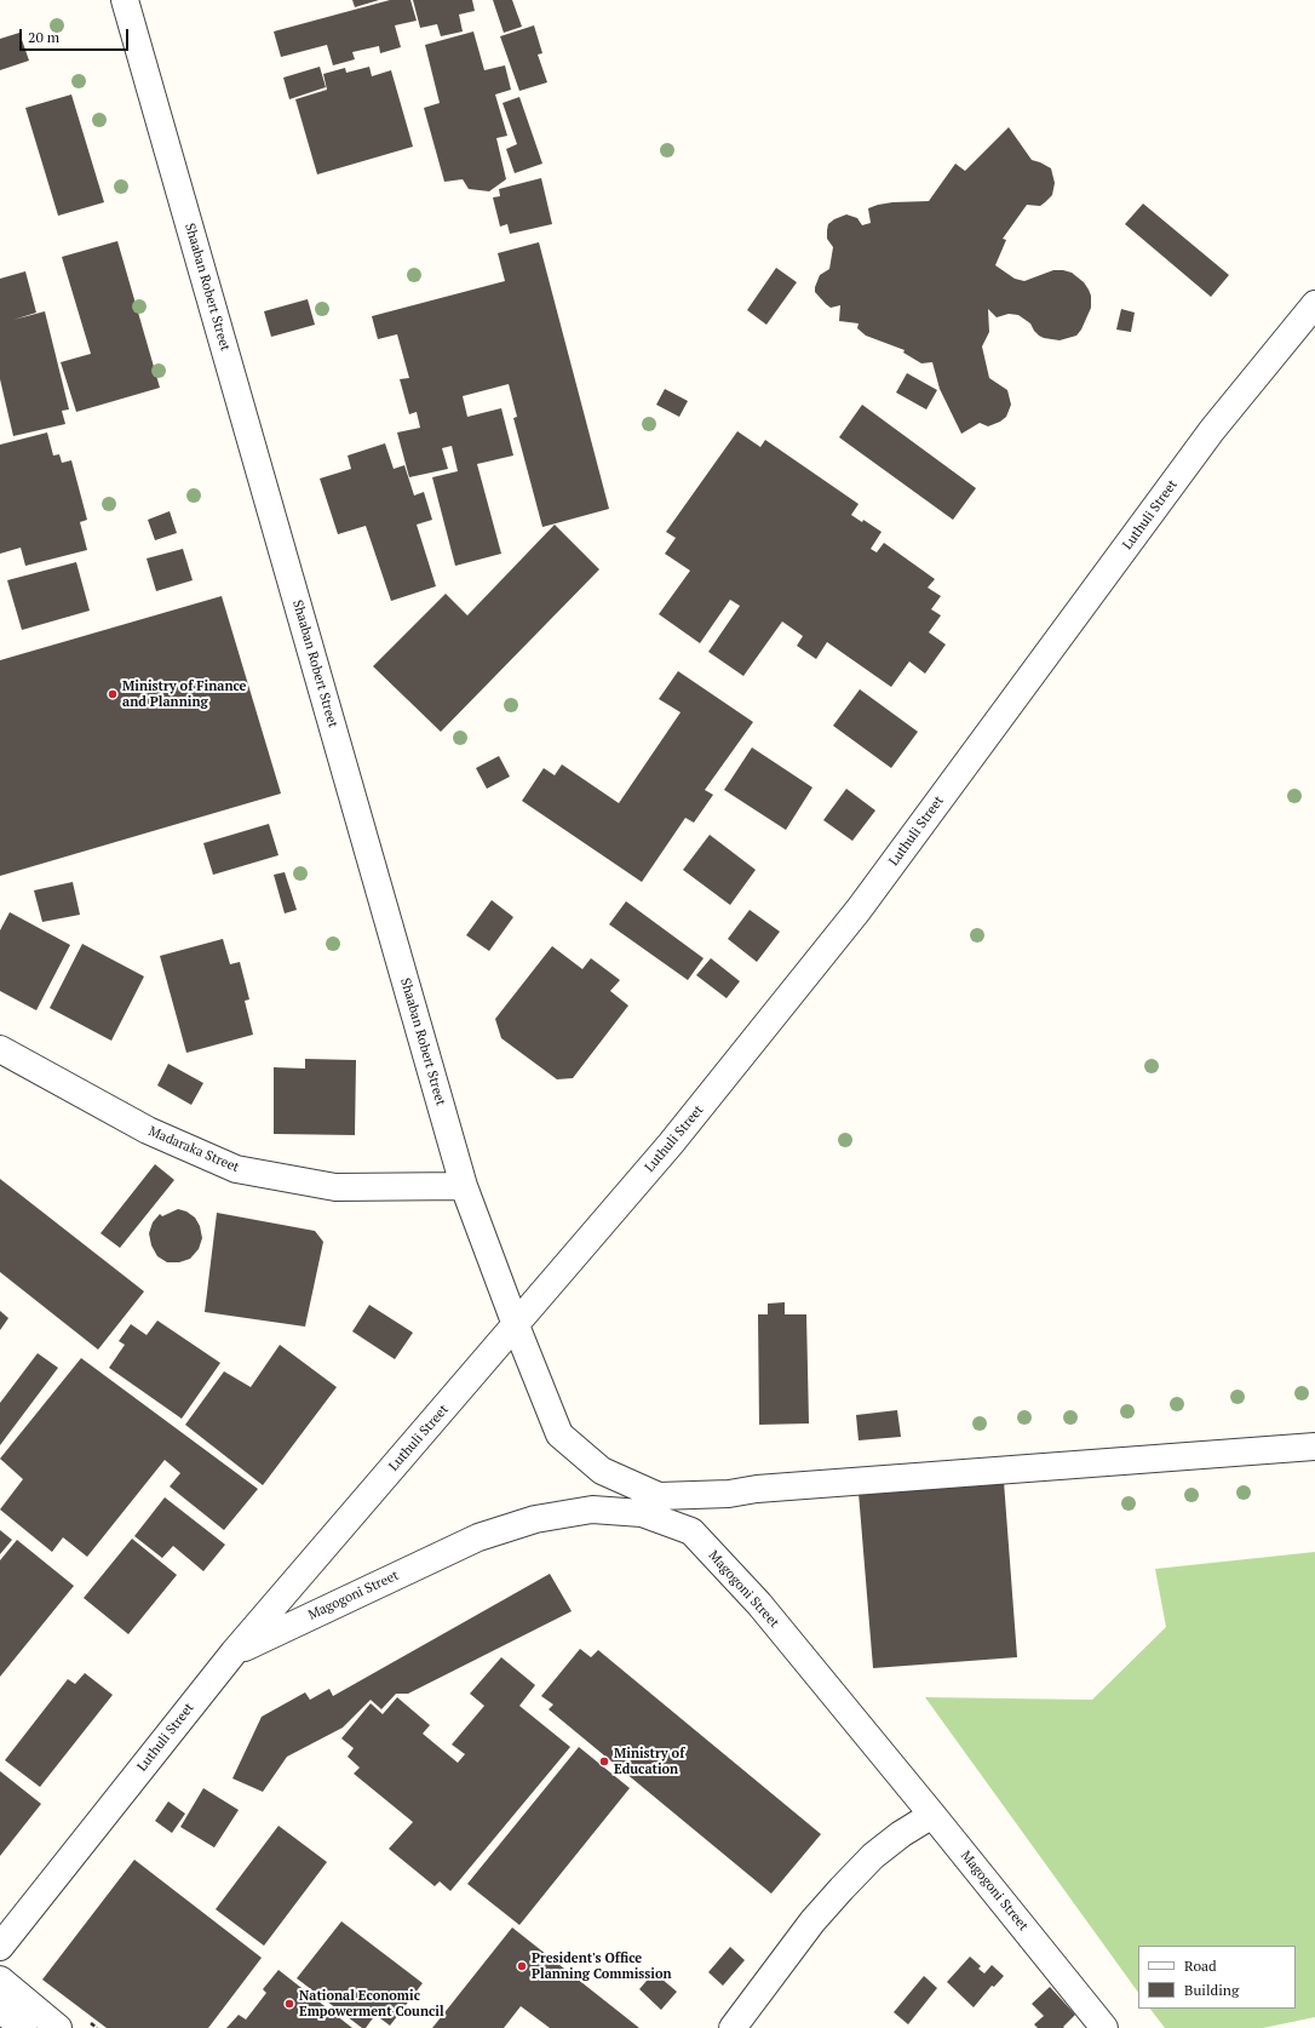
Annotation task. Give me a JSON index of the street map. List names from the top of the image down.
{
  "streets": {
    "street": [
      "Shaaban Robert Street",
      "Luthuli Street",
      "Madaraka Street",
      "Magogoni Street"
    ]
  },
  "crossings": [
    ["Shaaban Robert Street", "Luthuli Street"],
    ["Shaaban Robert Street", "Madaraka Street"],
    ["Shaaban Robert Street", "Magogoni Street"],
    ["Luthuli Street", "Magogoni Street"]
  ],
  "places": [
    "Ministry of Finance and Planning",
    "Ministry of Education",
    "President's Office Planning Commission",
    "National Economic Empowerment Council"
  ],
  "legend": ["Road", "Building"],
  "scale_bar": "20 m"
}
